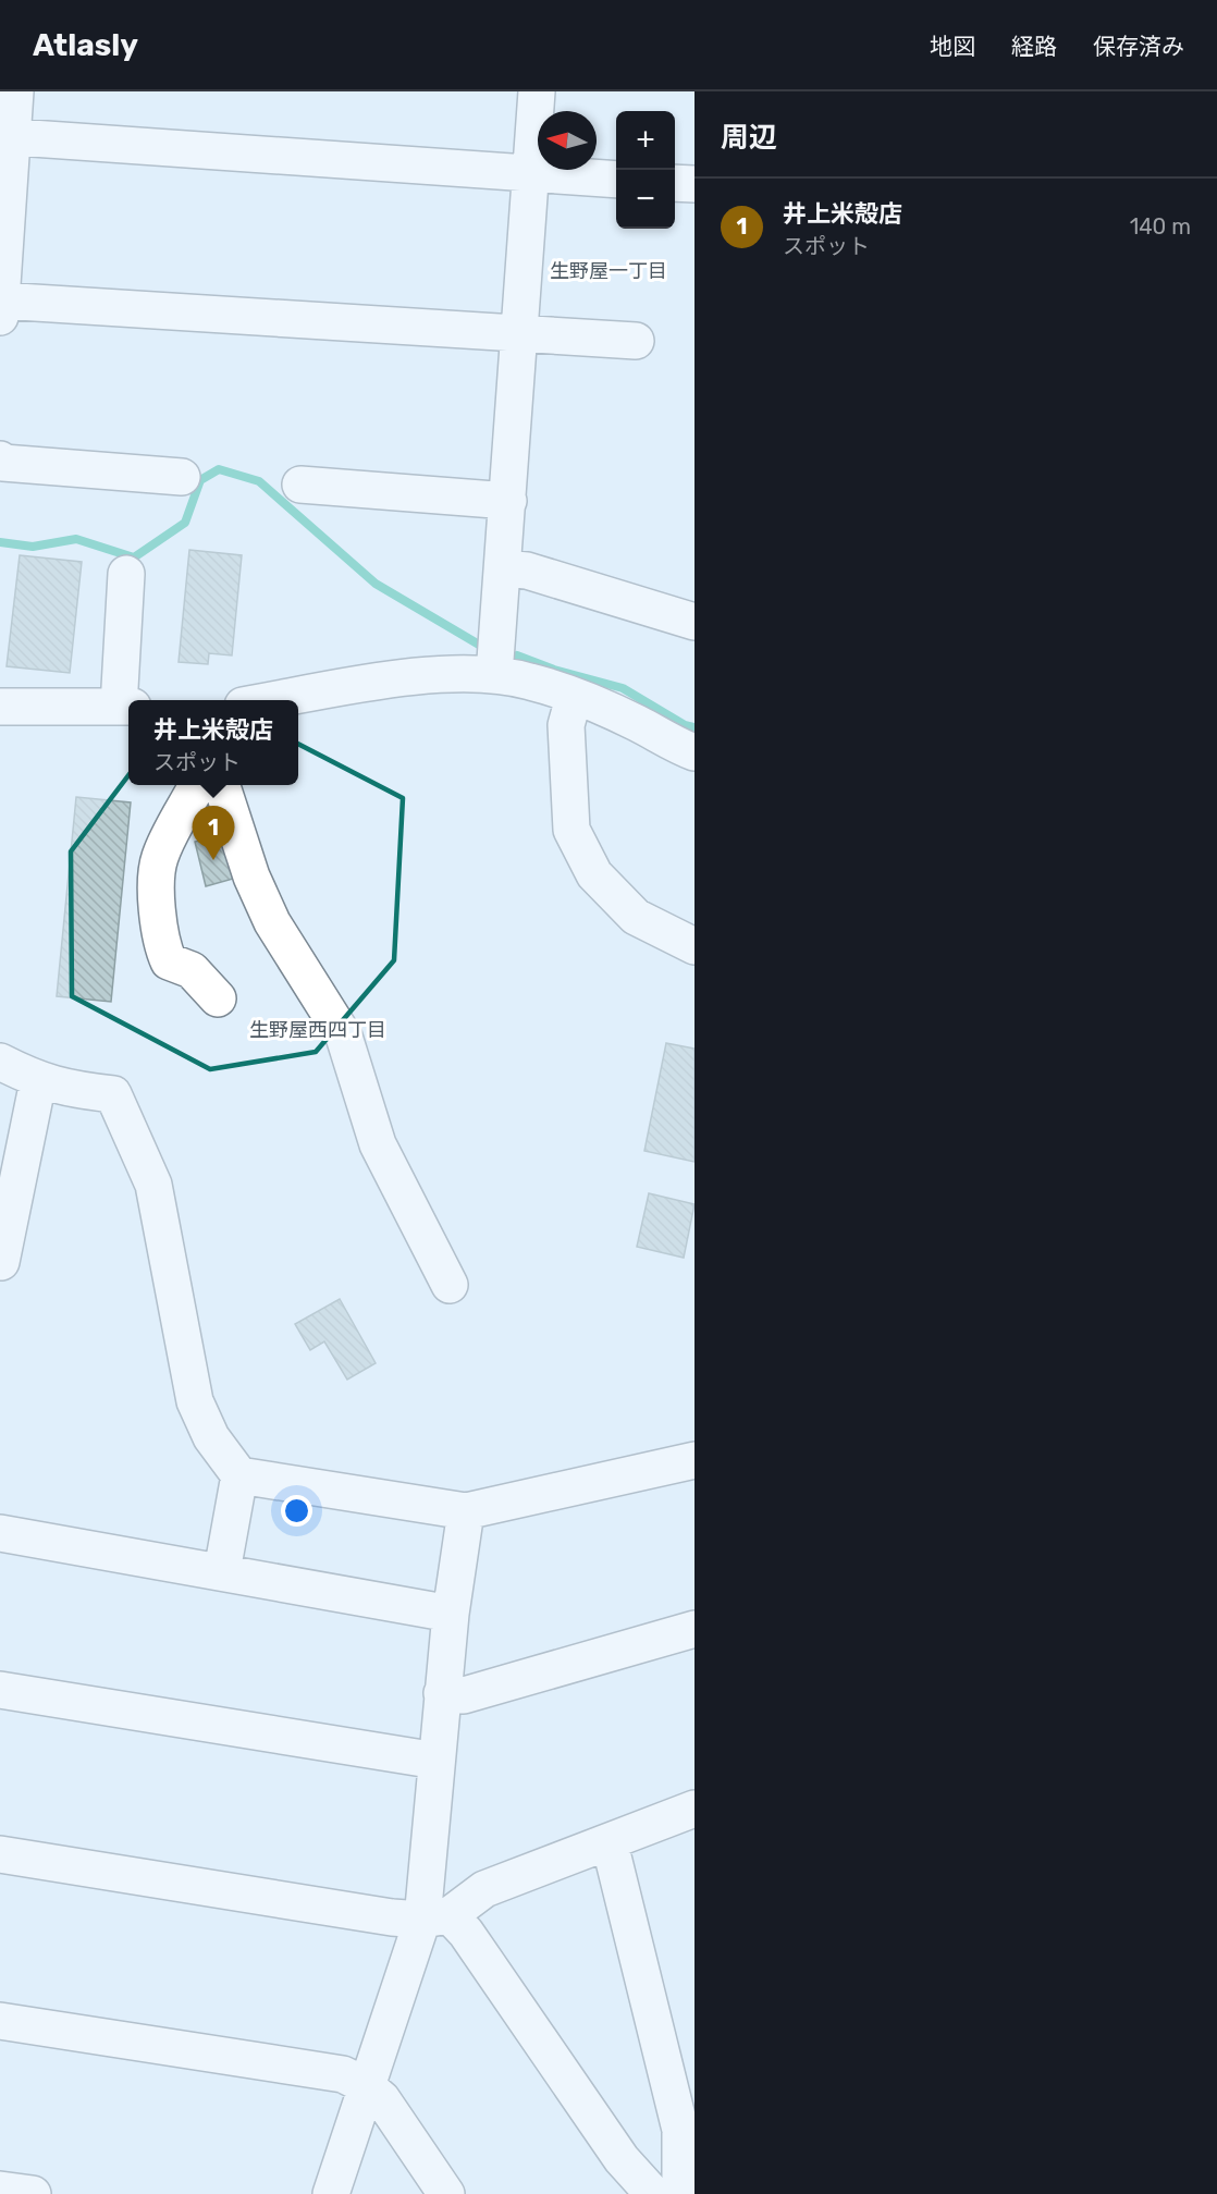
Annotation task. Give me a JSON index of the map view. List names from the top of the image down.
{
  "districts": ["生野屋一丁目", "生野屋西四丁目"],
  "north": "left",
  "page": {
    "header": "Atlasly",
    "nav": ["地図", "経路", "保存済み"],
    "heading": "周辺",
    "map_buttons": ["+", "−"],
    "list": [
      {
        "mark": "1",
        "name": "井上米殻店",
        "note": "スポット",
        "value": "140 m"
      }
    ],
    "popup": ["井上米殻店", "スポット"],
    "pins": "1"
  }
}
